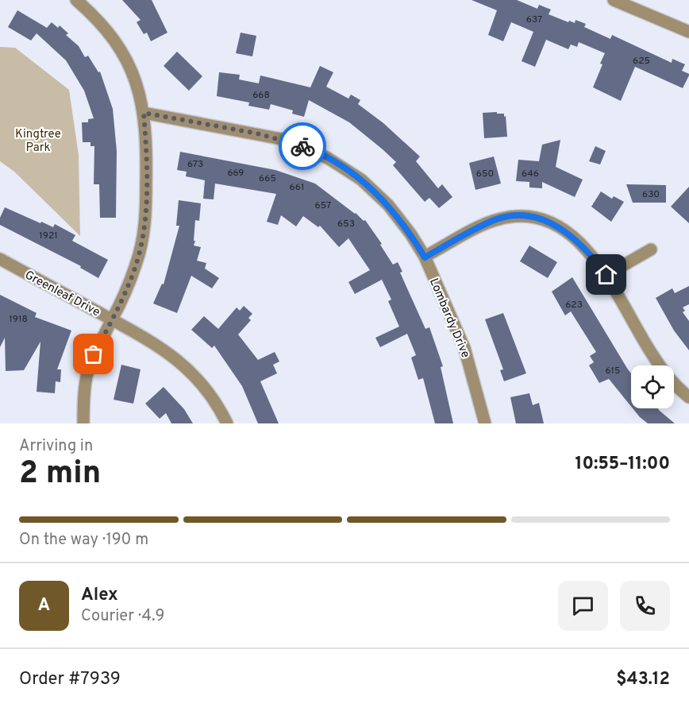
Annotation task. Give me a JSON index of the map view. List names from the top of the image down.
{
  "streets": {
    "street": ["Greenleaf Drive", "Lombardy Drive"]
  },
  "parks": ["Kingtree Park"],
  "house_numbers": [
    "637",
    "625",
    "668",
    "673",
    "669",
    "650",
    "646",
    "665",
    "661",
    "630",
    "657",
    "653",
    "1921",
    "623",
    "1918",
    "615"
  ],
  "page": {
    "heading": ["2 min", "Arriving in", "10:55–11:00"],
    "panel": [
      "Alex",
      "Courier · 4.9",
      "Order #7939",
      "$43.12"
    ],
    "bar": "On the way · 190 m",
    "round": "A"
  }
}
